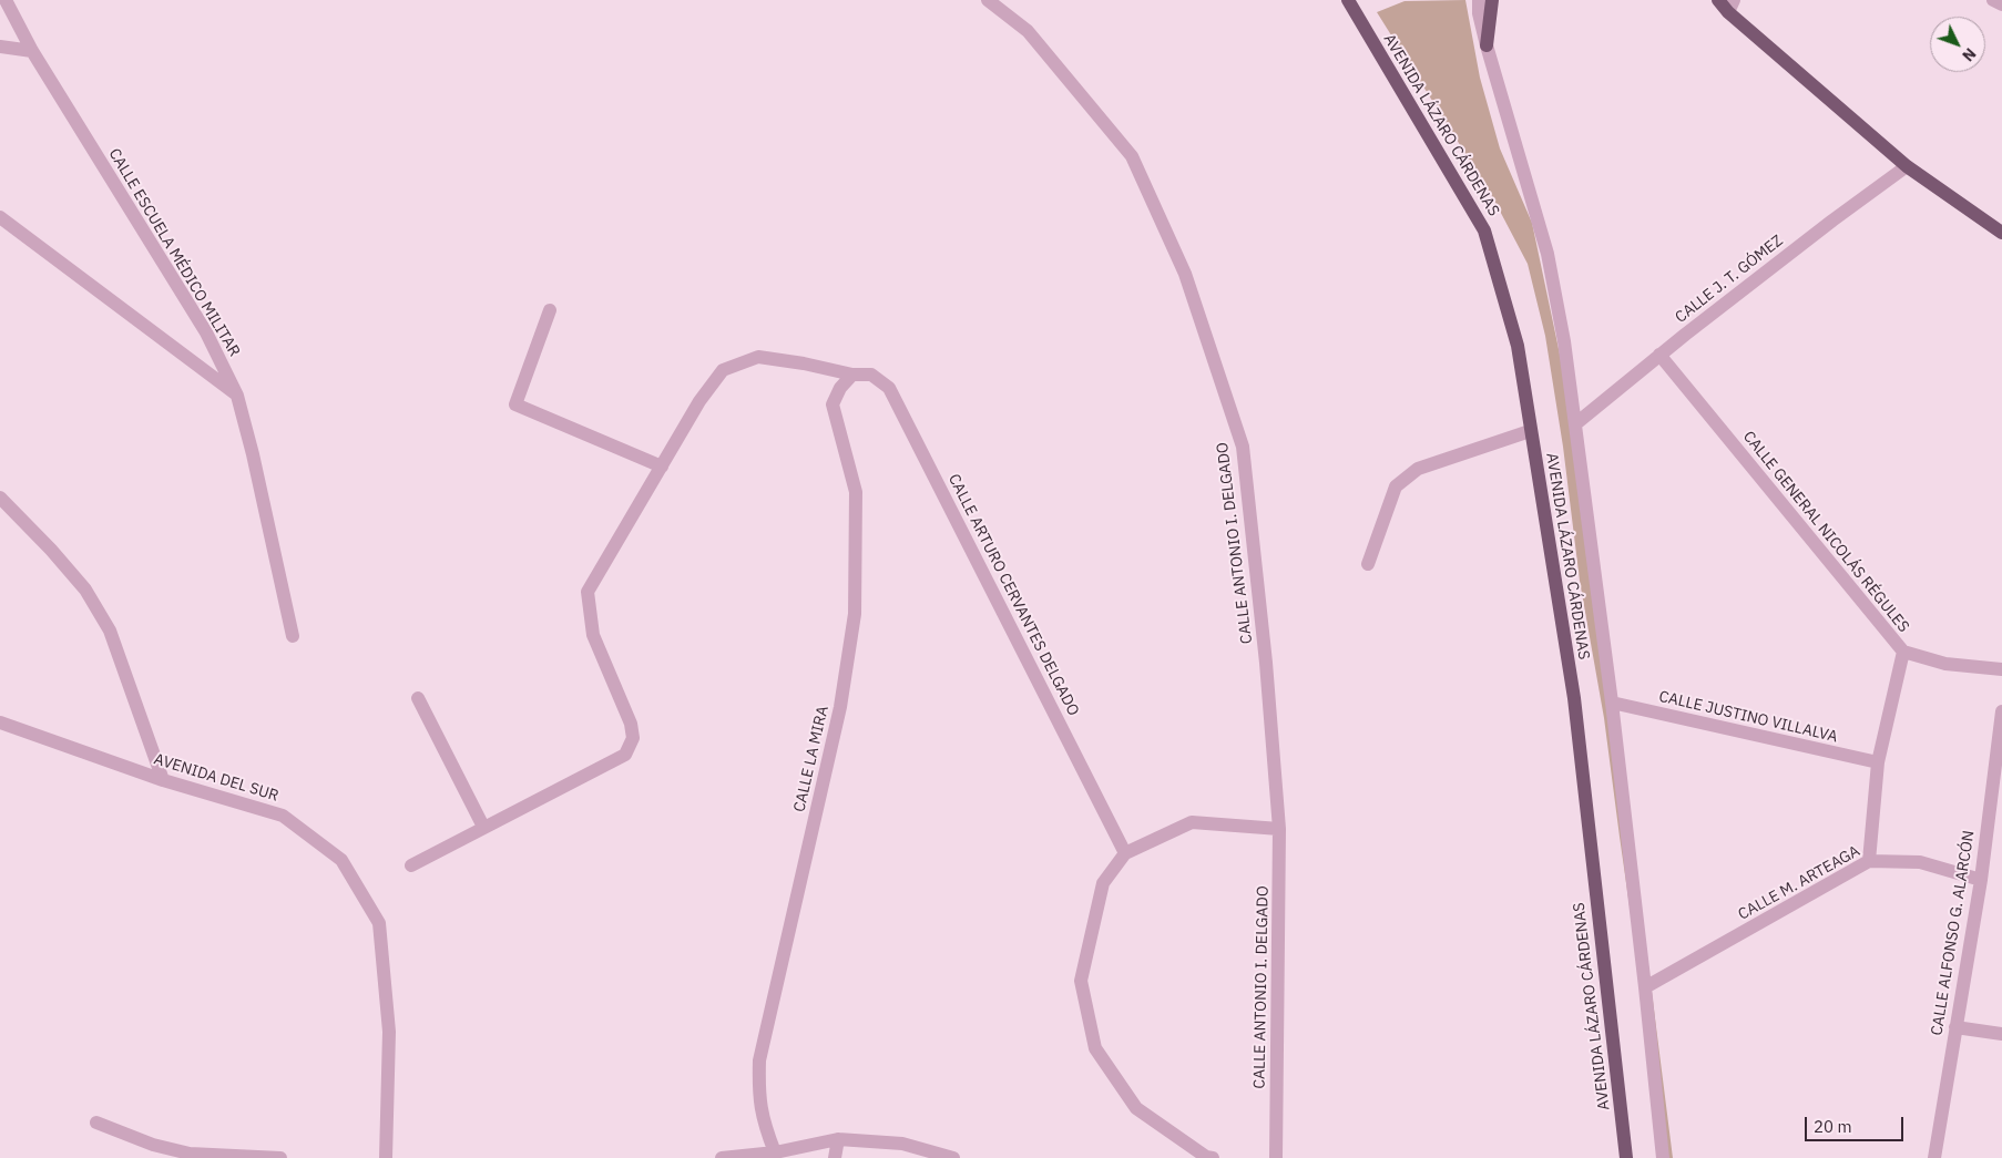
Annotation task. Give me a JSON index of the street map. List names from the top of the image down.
{
  "streets": {
    "main road": ["AVENIDA LÁZARO CÁRDENAS"],
    "street": [
      "CALLE ESCUELA MÉDICO MILITAR",
      "CALLE J. T. GÓMEZ",
      "CALLE GENERAL NICOLÁS RÉGULES",
      "CALLE ANTONIO I. DELGADO",
      "CALLE ARTURO CERVANTES DELGADO",
      "CALLE JUSTINO VILLALVA",
      "CALLE LA MIRA",
      "AVENIDA DEL SUR",
      "CALLE M. ARTEAGA",
      "CALLE ALFONSO G. ALARCÓN"
    ]
  },
  "crossings": [
    ["AVENIDA LÁZARO CÁRDENAS", "CALLE J. T. GÓMEZ"],
    ["AVENIDA LÁZARO CÁRDENAS", "CALLE JUSTINO VILLALVA"],
    ["AVENIDA LÁZARO CÁRDENAS", "CALLE M. ARTEAGA"],
    ["CALLE J. T. GÓMEZ", "CALLE GENERAL NICOLÁS RÉGULES"],
    ["CALLE ARTURO CERVANTES DELGADO", "CALLE LA MIRA"],
    ["CALLE M. ARTEAGA", "CALLE ALFONSO G. ALARCÓN"]
  ],
  "scale_bar": "20 m",
  "north": "bottom right"
}
